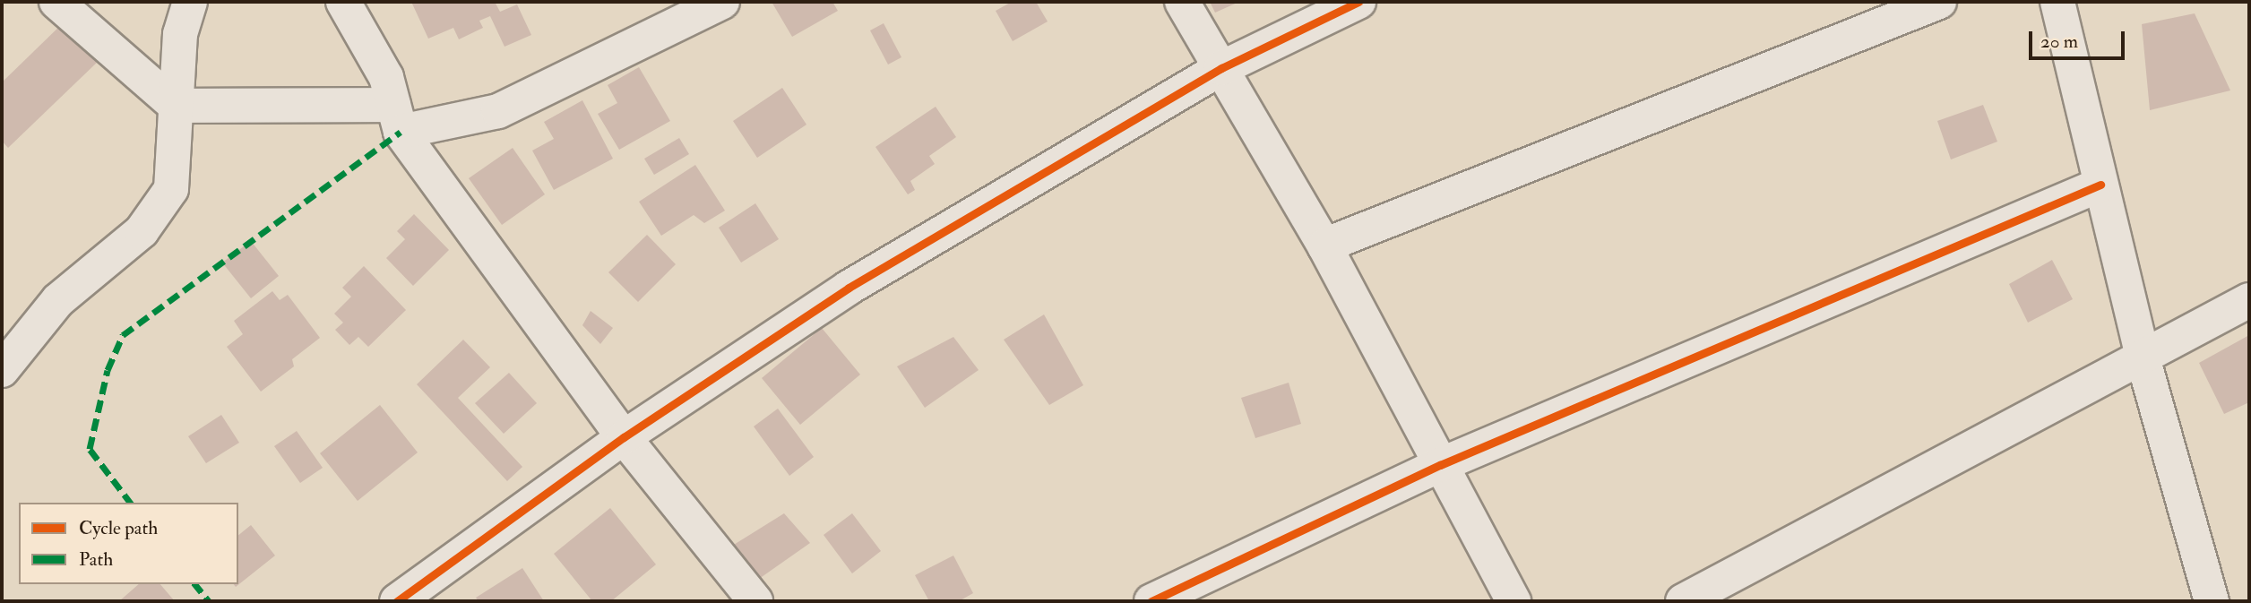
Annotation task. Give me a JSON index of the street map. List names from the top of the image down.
{
  "legend": ["Cycle path", "Path"],
  "scale_bar": "20 m"
}
